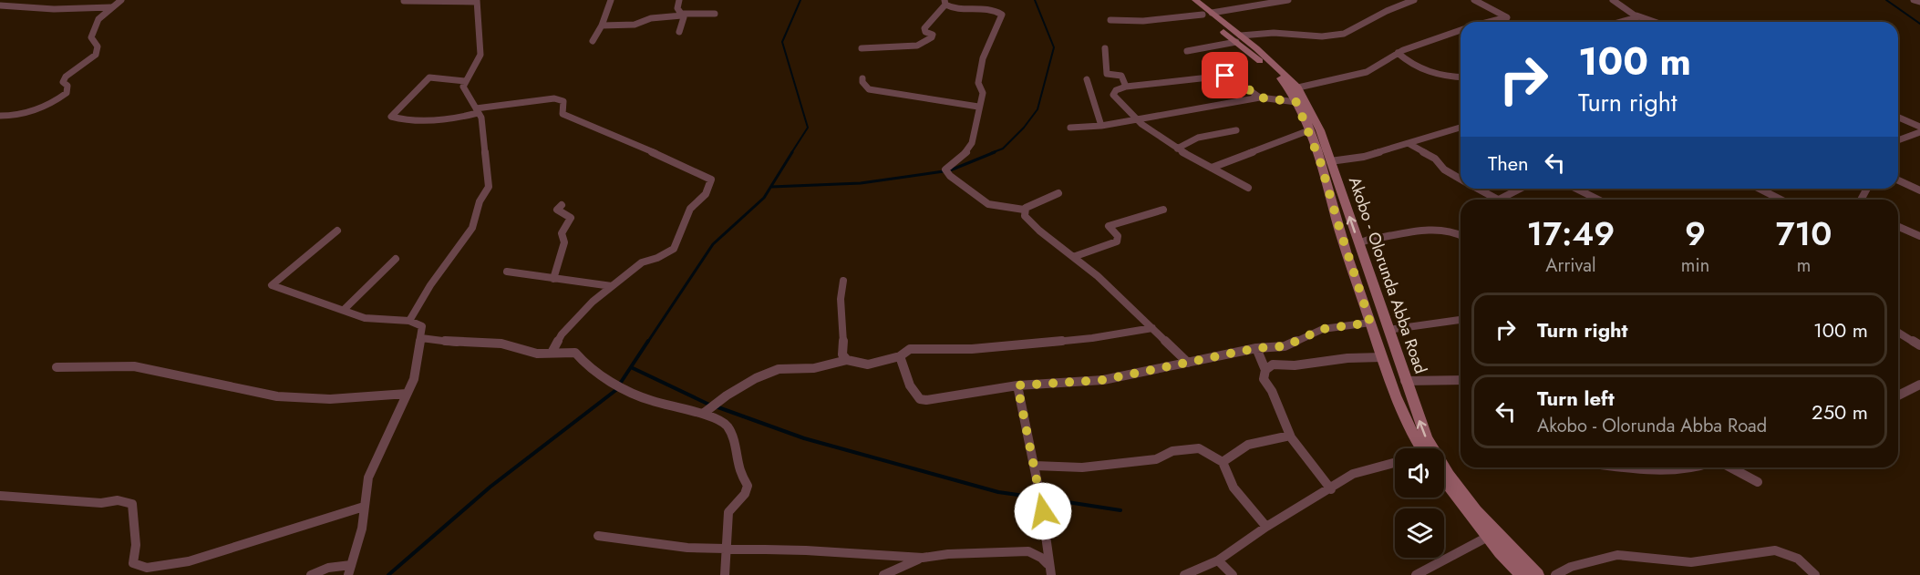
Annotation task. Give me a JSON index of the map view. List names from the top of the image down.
{
  "streets": {
    "main road": ["Akobo - Olorunda Abba Road"]
  },
  "page": {
    "turn": ["100 m", "Turn right"],
    "then": "Then",
    "eta": [
      "17:49",
      "Arrival",
      "9",
      "min",
      "710",
      "m"
    ],
    "list": [
      {
        "name": "Turn right",
        "value": "100 m"
      },
      {
        "name": "Turn left",
        "note": "Akobo - Olorunda Abba Road",
        "value": "250 m"
      }
    ]
  }
}
